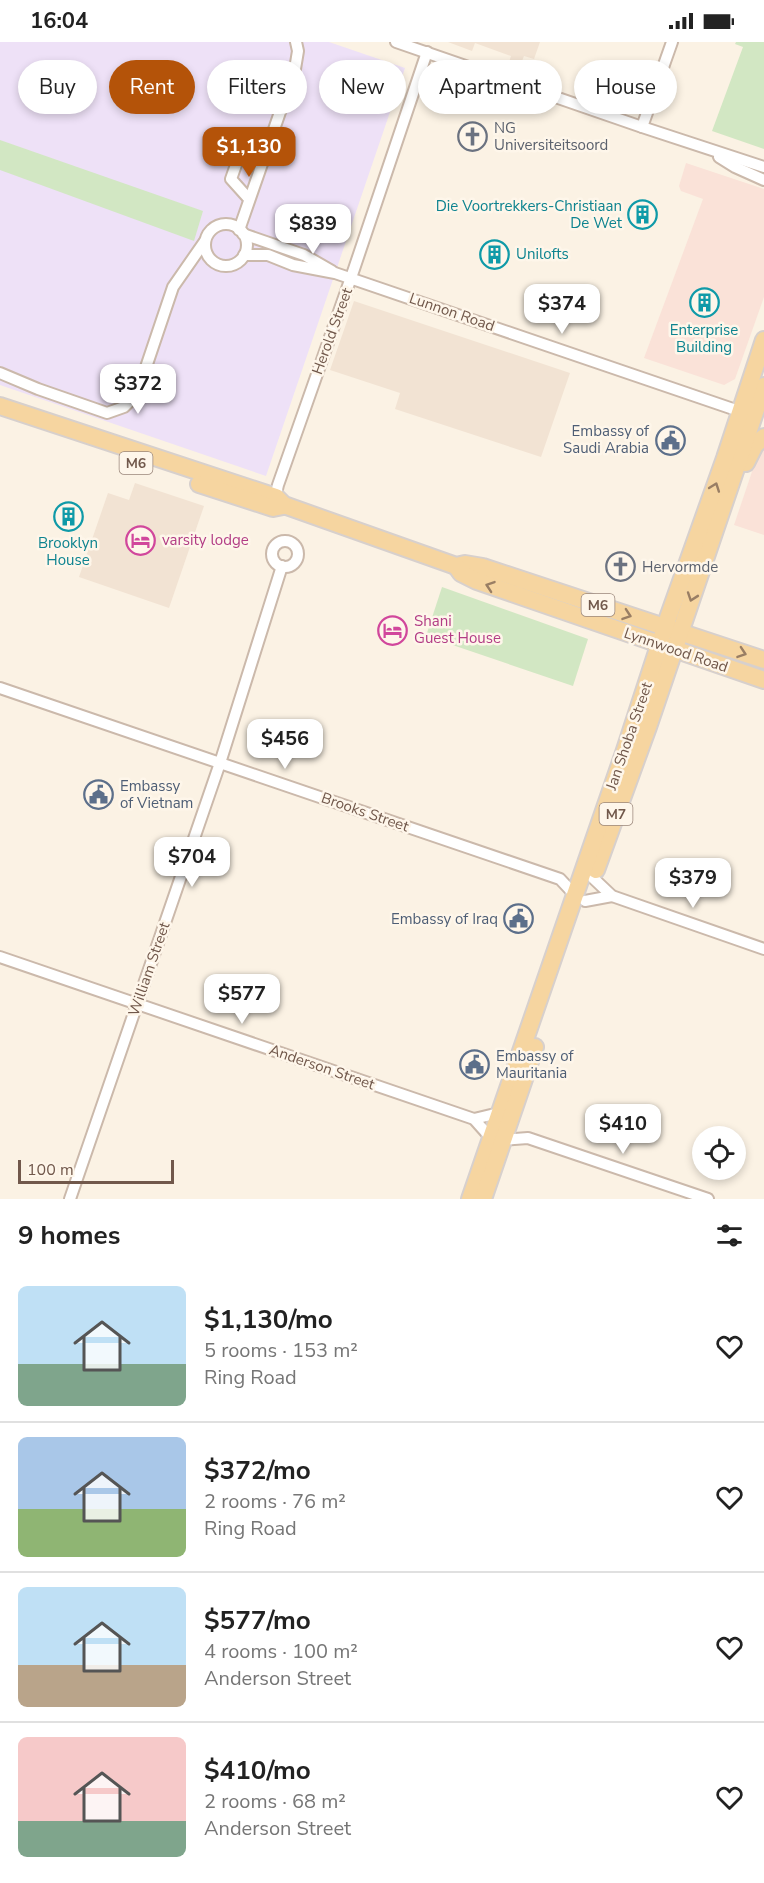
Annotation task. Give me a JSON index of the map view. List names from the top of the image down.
{
  "streets": {
    "main road": [
      "M6",
      "Lynnwood Road",
      "Jan Shoba Street",
      "M7"
    ],
    "street": [
      "Lunnon Road",
      "Herold Street",
      "Brooks Street",
      "William Street",
      "Anderson Street"
    ]
  },
  "crossings": [
    ["Lunnon Road", "Herold Street"],
    ["Lunnon Road", "Jan Shoba Street"],
    ["Herold Street", "Lynnwood Road"],
    ["Lynnwood Road", "Jan Shoba Street"],
    ["Jan Shoba Street", "Brooks Street"],
    ["Jan Shoba Street", "Anderson Street"],
    ["Brooks Street", "William Street"],
    ["William Street", "Anderson Street"]
  ],
  "places": {
    "church": ["NG Universiteitsoord", "Hervormde"],
    "building": [
      "Die Voortrekkers-Christiaan De Wet",
      "Unilofts",
      "Enterprise Building",
      "Brooklyn House"
    ],
    "public building": [
      "Embassy of Saudi Arabia",
      "Embassy of Vietnam",
      "Embassy of Iraq",
      "Embassy of Mauritania"
    ],
    "hotel": ["varsity lodge", "Shani Guest House"]
  },
  "scale_bar": "100 m",
  "page": {
    "status": "16:04",
    "chip": [
      "Buy",
      "Rent",
      "Filters",
      "New",
      "Apartment",
      "House"
    ],
    "price": [
      "$1,130",
      "$839",
      "$374",
      "$372",
      "$456",
      "$704",
      "$379",
      "$577",
      "$410"
    ],
    "scale": "100 m",
    "heading": "9 homes",
    "list": [
      {
        "name": "$1,130/mo",
        "note": "5 rooms · 153 m² · Ring Road"
      },
      {
        "name": "$372/mo",
        "note": "2 rooms · 76 m² · Ring Road"
      },
      {
        "name": "$577/mo",
        "note": "4 rooms · 100 m² · Anderson Street"
      },
      {
        "name": "$410/mo",
        "note": "2 rooms · 68 m² · Anderson Street"
      }
    ]
  }
}
